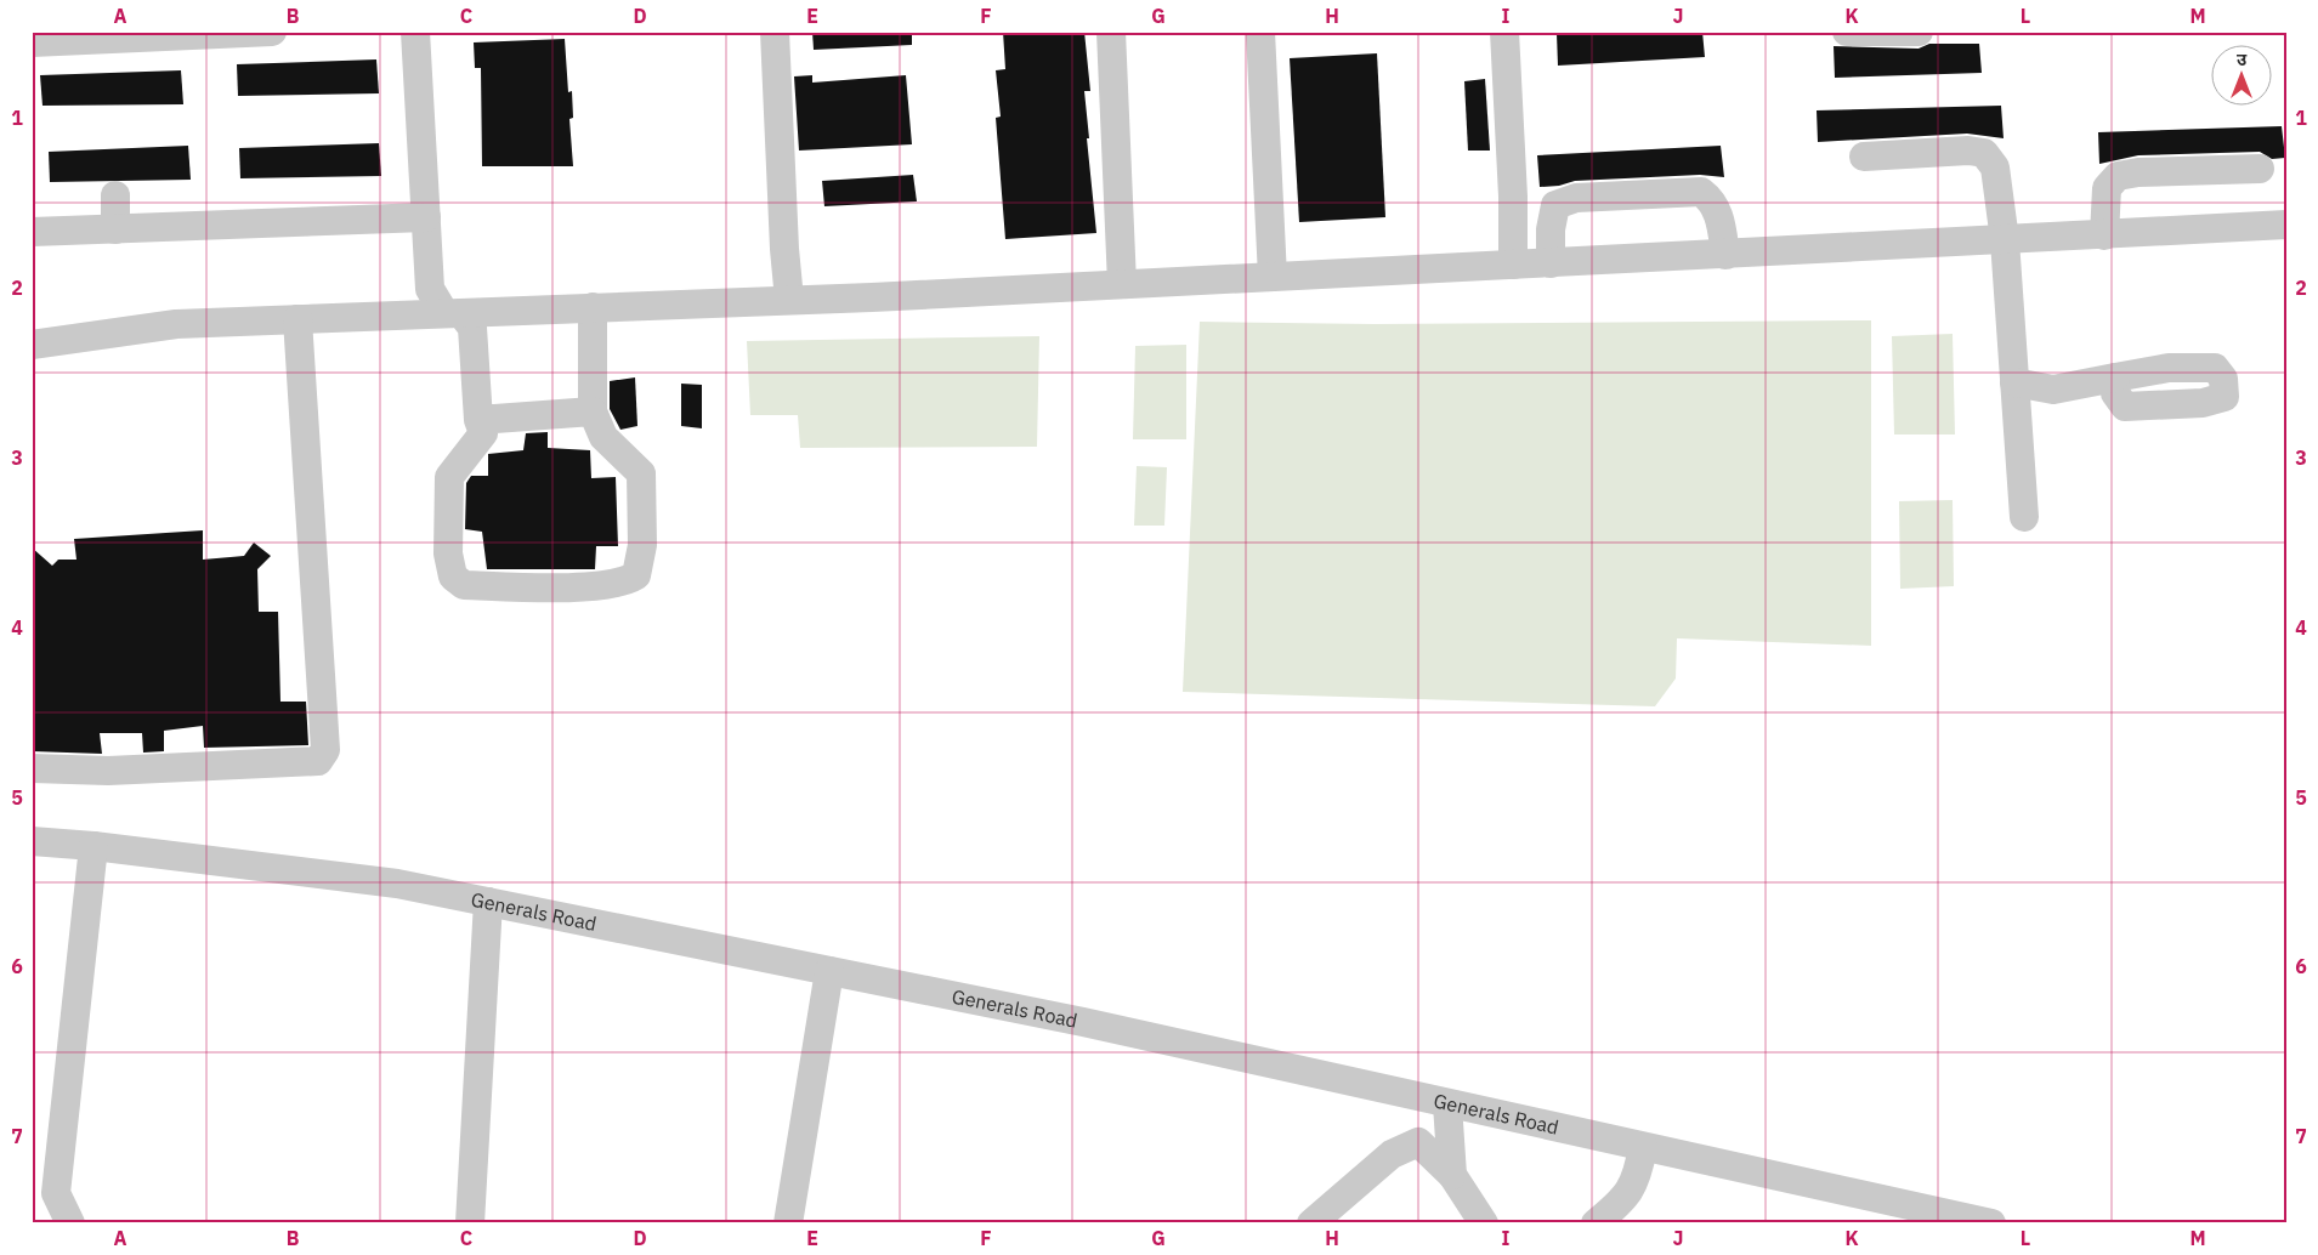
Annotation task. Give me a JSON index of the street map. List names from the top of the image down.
{
  "streets": {
    "street": ["Generals Road"]
  },
  "north": "top",
  "grid": {
    "columns": [
      "A",
      "B",
      "C",
      "D",
      "E",
      "F",
      "G",
      "H",
      "I",
      "J",
      "K",
      "L",
      "M"
    ],
    "rows": [
      "1",
      "2",
      "3",
      "4",
      "5",
      "6",
      "7"
    ]
  }
}
